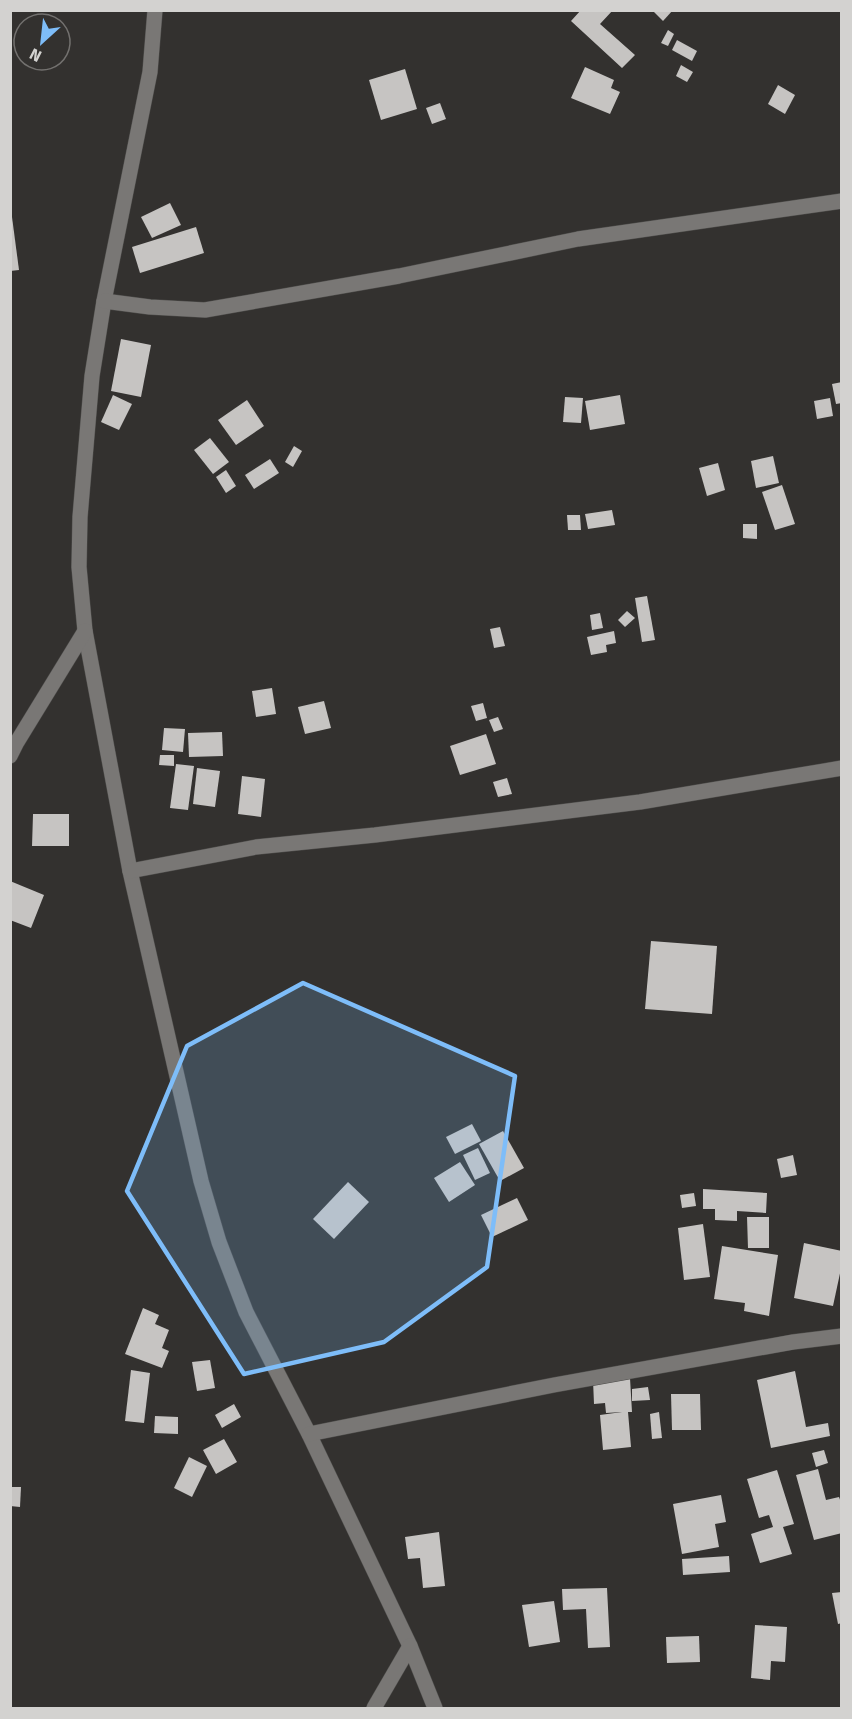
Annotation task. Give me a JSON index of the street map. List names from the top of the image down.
{
  "north": "bottom left"
}
